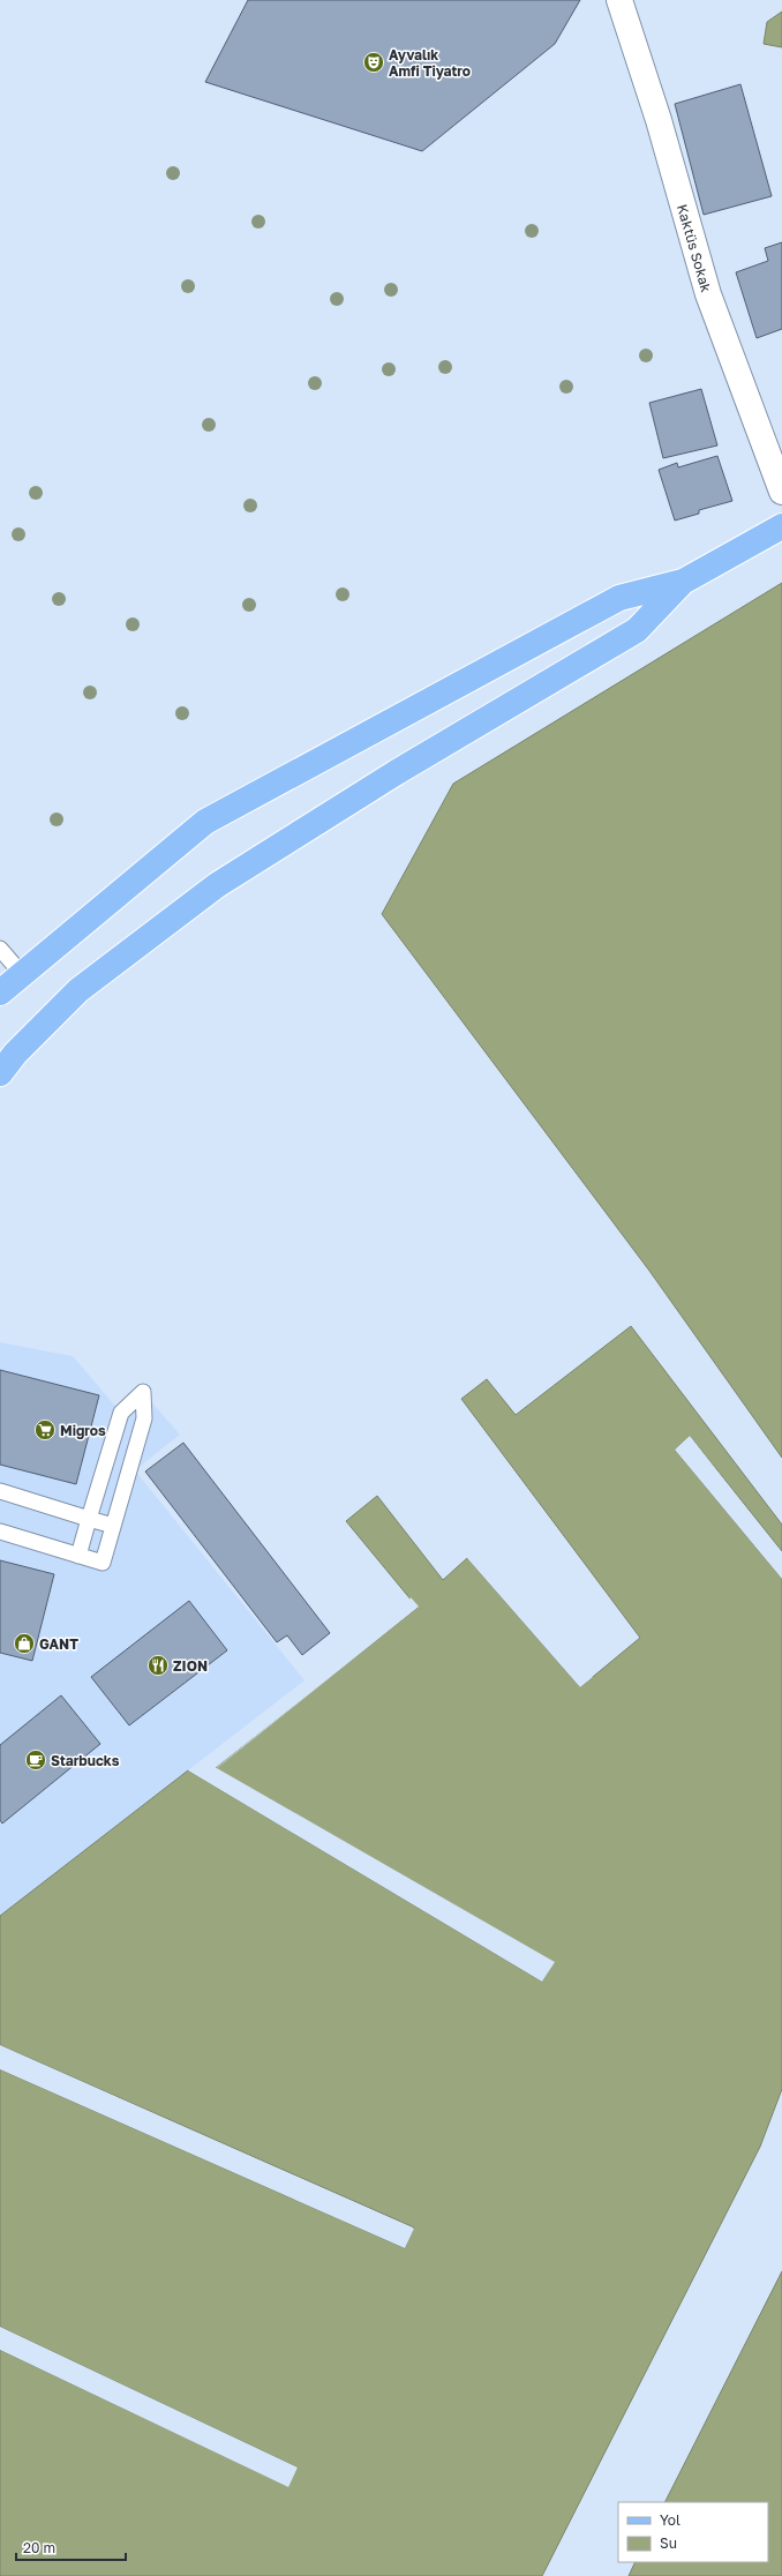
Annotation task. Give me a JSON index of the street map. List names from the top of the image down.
{
  "streets": {
    "street": ["Kaktüs Sokak"]
  },
  "places": {
    "theatre": ["Ayvalık Amfi Tiyatro"],
    "supermarket": ["Migros"],
    "shop": ["GANT"],
    "restaurant": ["ZION"],
    "cafe": ["Starbucks"]
  },
  "legend": ["Yol", "Su"],
  "scale_bar": "20 m"
}
